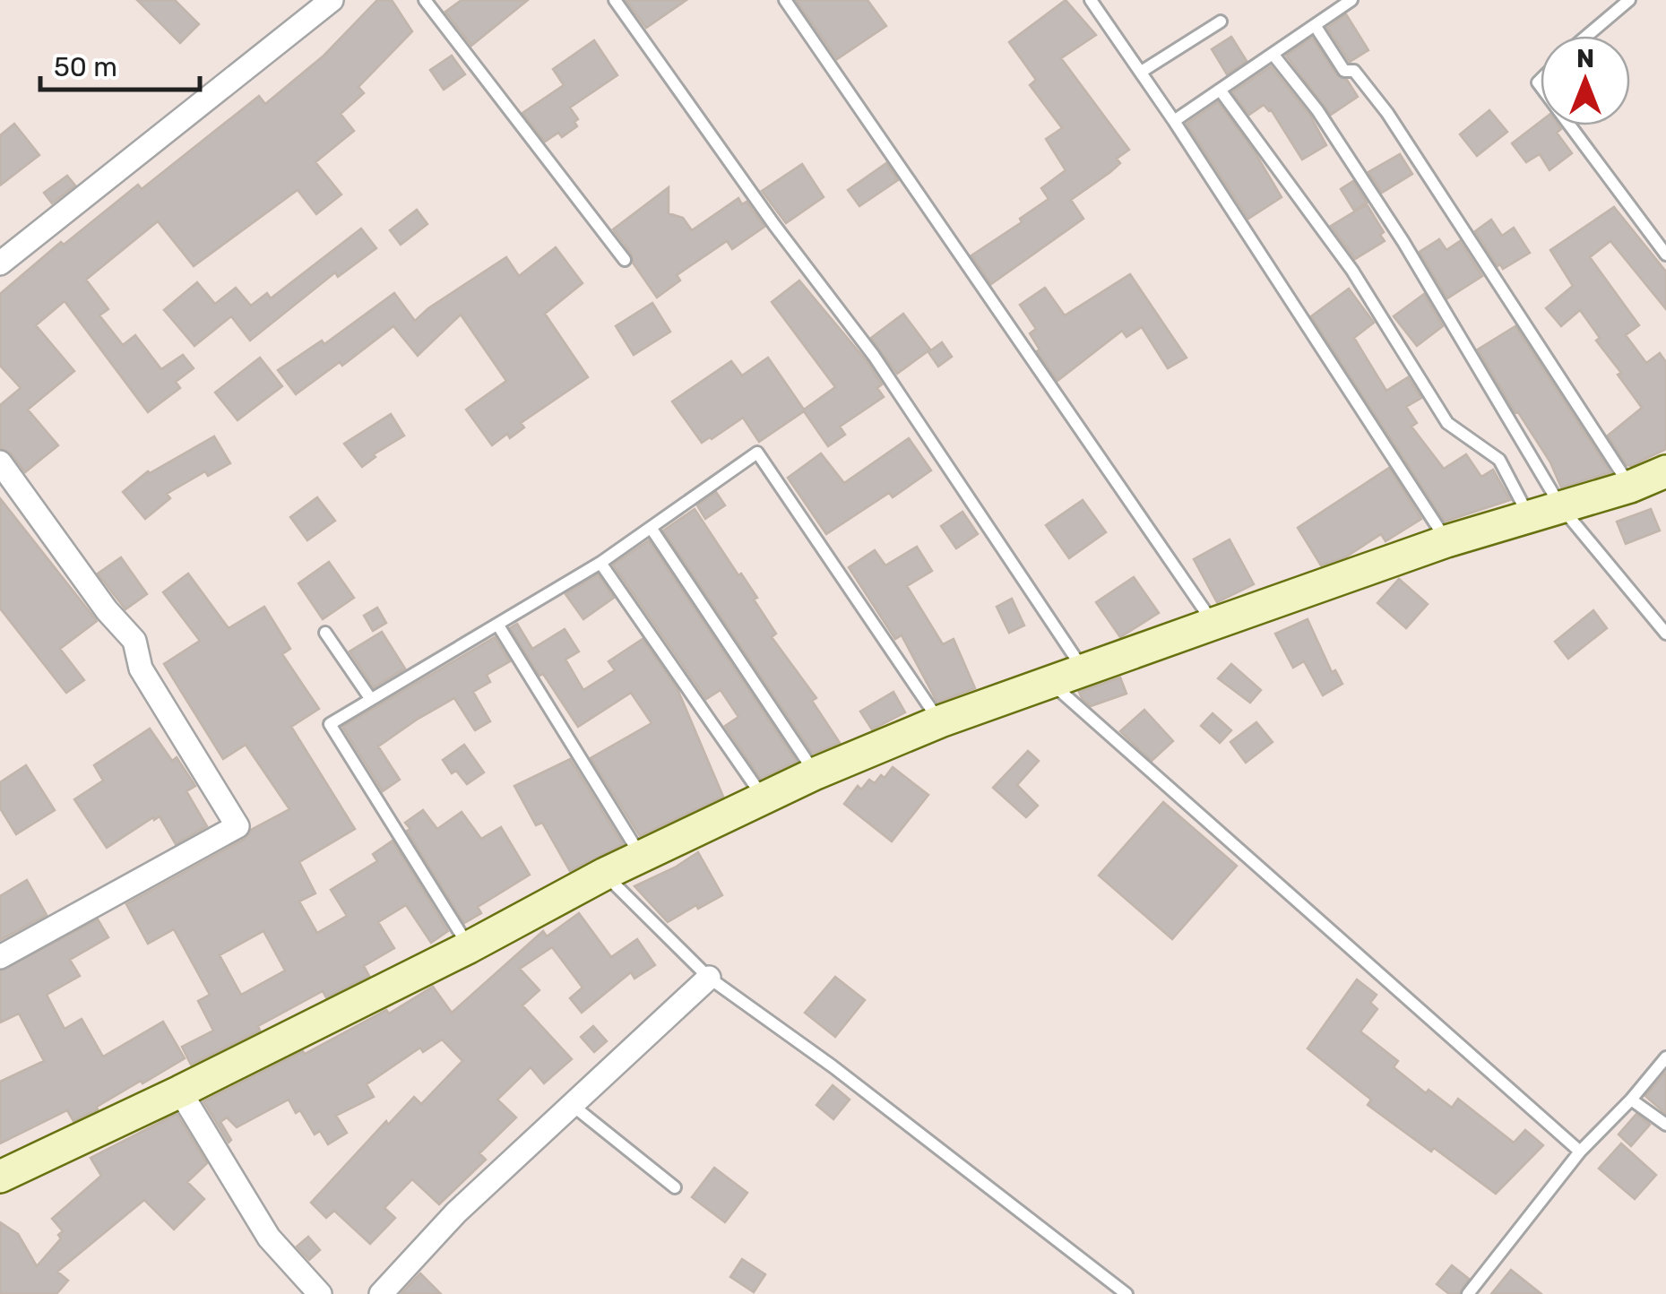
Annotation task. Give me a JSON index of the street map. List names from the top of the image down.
{
  "scale_bar": "50 m",
  "north": "top"
}
